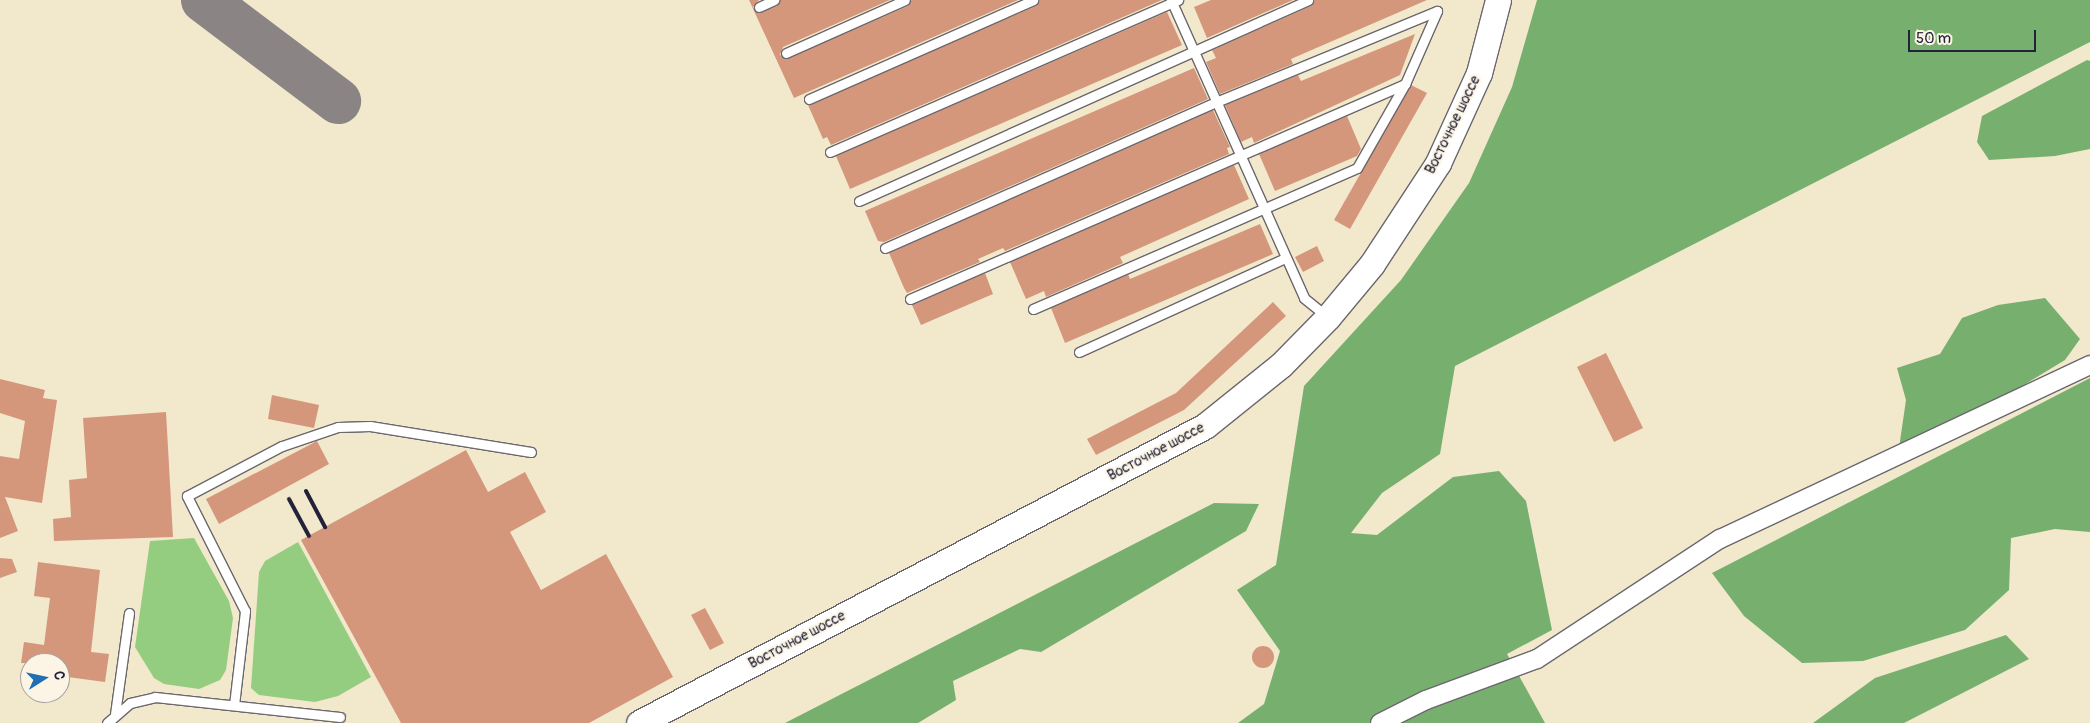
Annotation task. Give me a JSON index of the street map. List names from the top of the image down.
{
  "streets": {
    "main road": ["Восточное шоссе"]
  },
  "scale_bar": "50 m",
  "north": "right"
}
